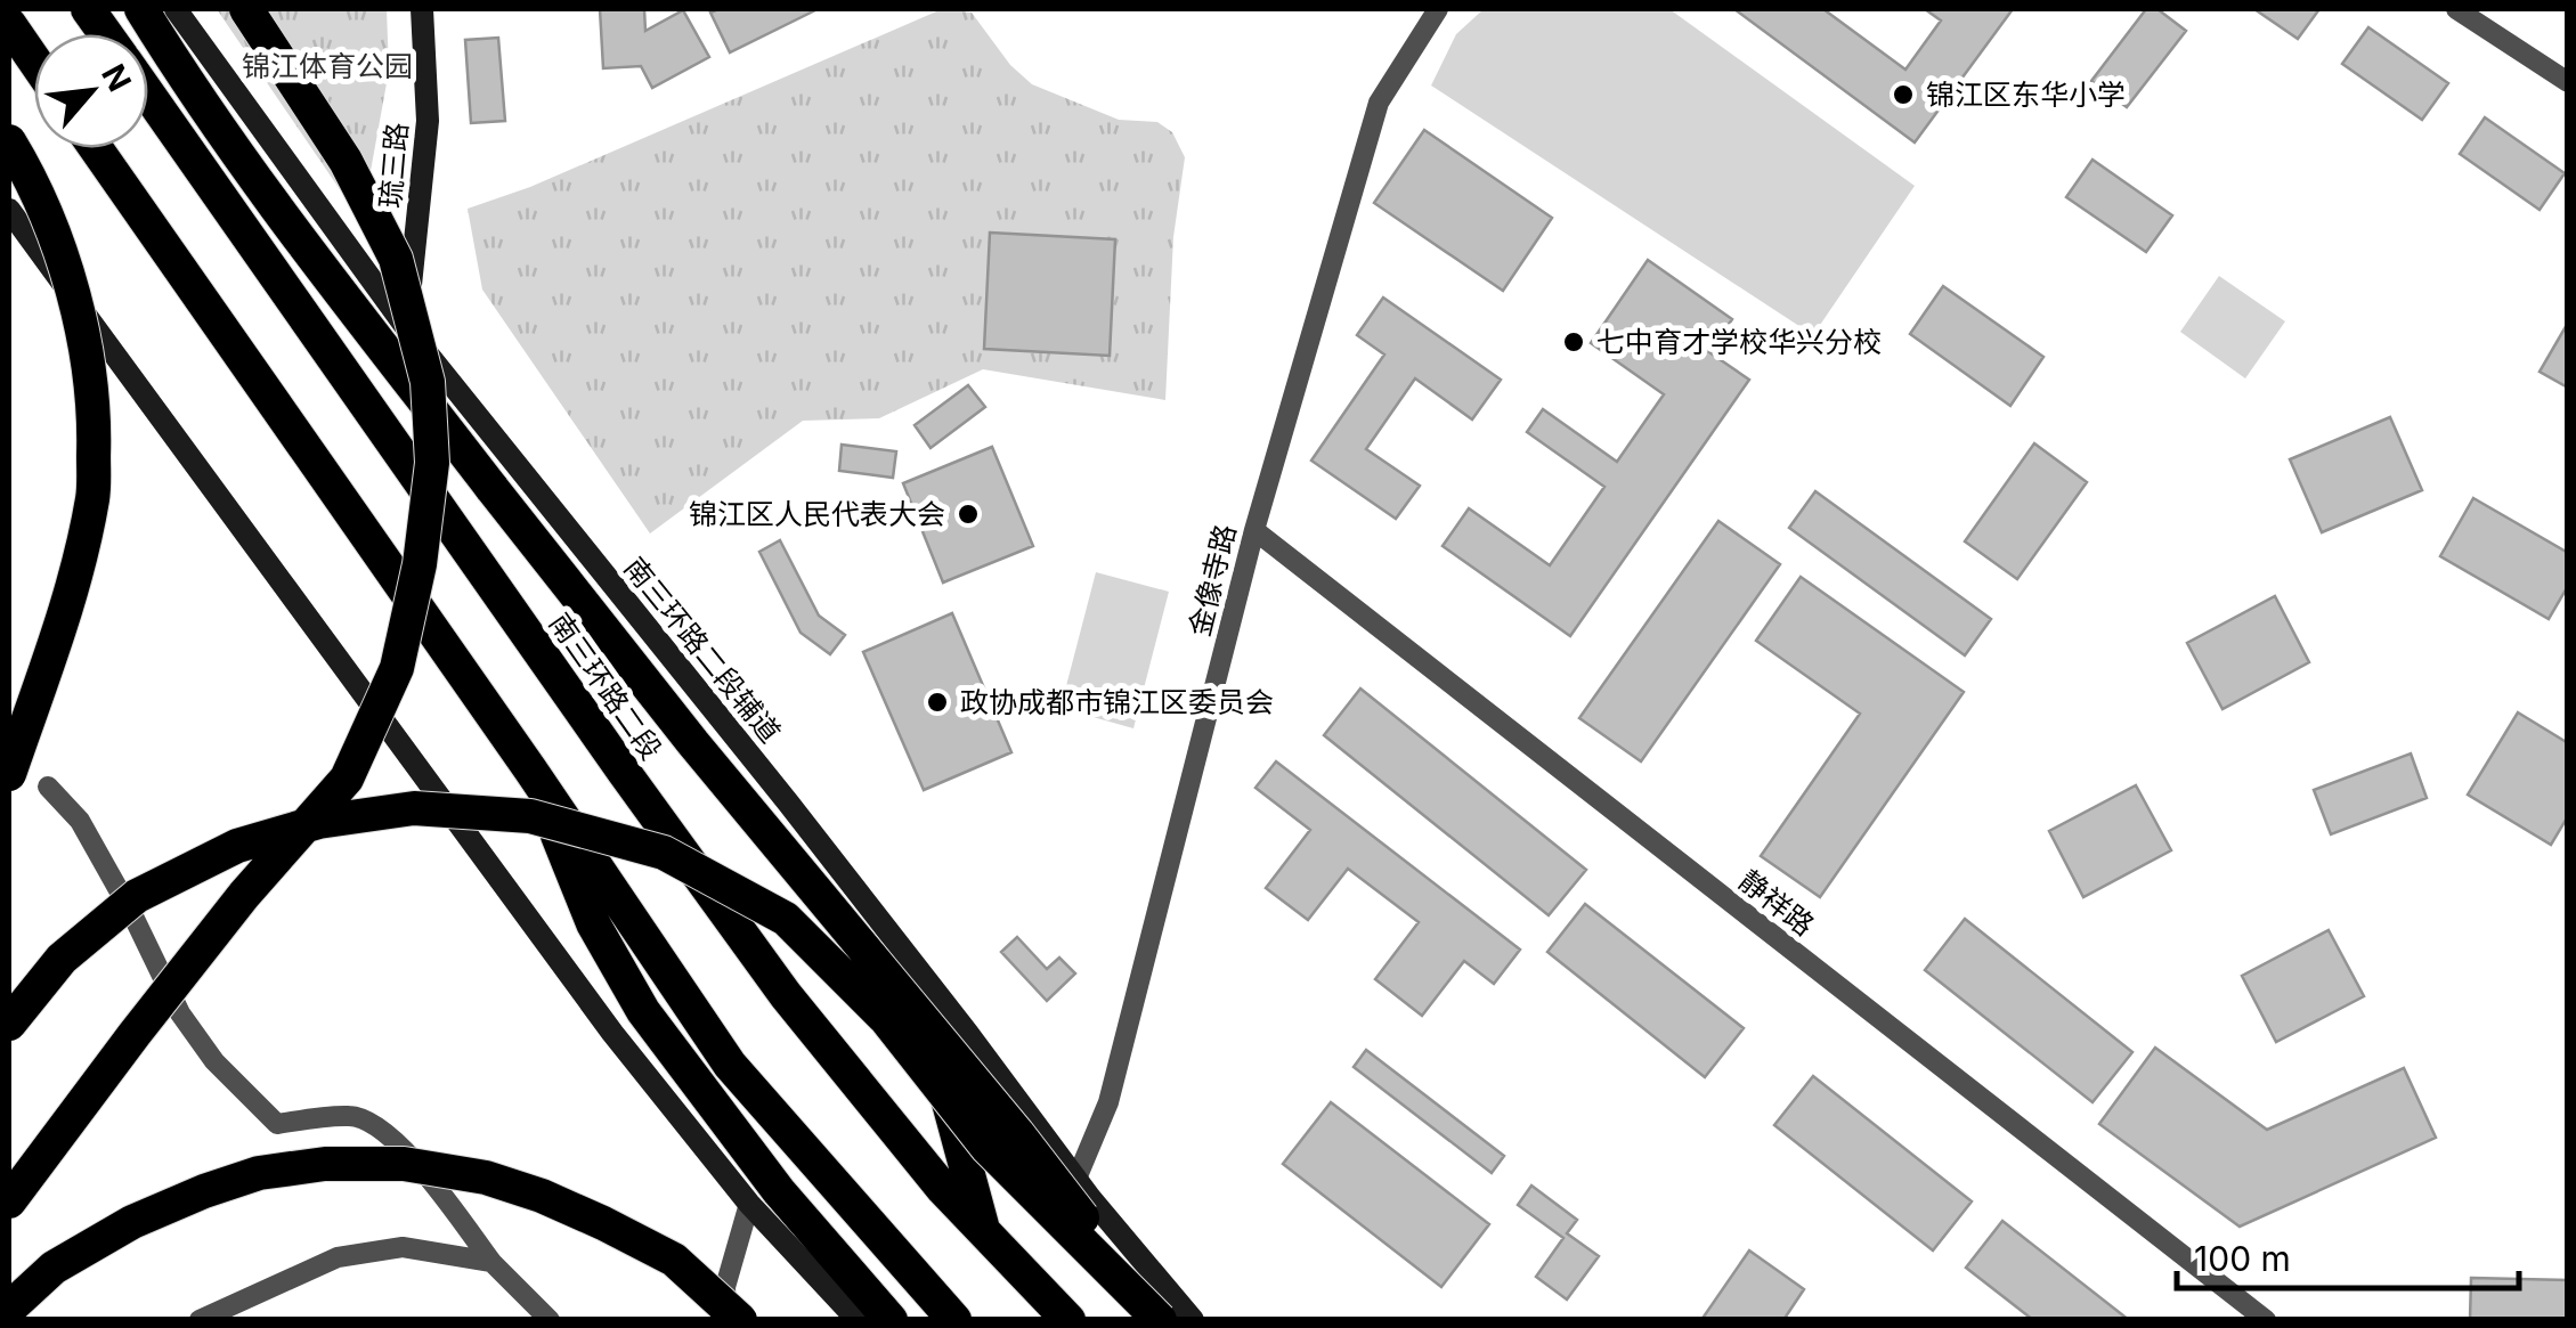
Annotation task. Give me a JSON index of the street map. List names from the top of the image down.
{
  "streets": {
    "highway": ["南三环路二段"],
    "main road": ["琉三路", "南三环路二段辅道"],
    "street": ["金像寺路", "静祥路"]
  },
  "crossings": [
    ["琉三路", "南三环路二段辅道"],
    ["金像寺路", "南三环路二段辅道"],
    ["金像寺路", "静祥路"]
  ],
  "parks": ["锦江体育公园"],
  "places": [
    "锦江区东华小学",
    "七中育才学校华兴分校",
    "锦江区人民代表大会",
    "政协成都市锦江区委员会"
  ],
  "scale_bar": "100 m",
  "north": "top right"
}
